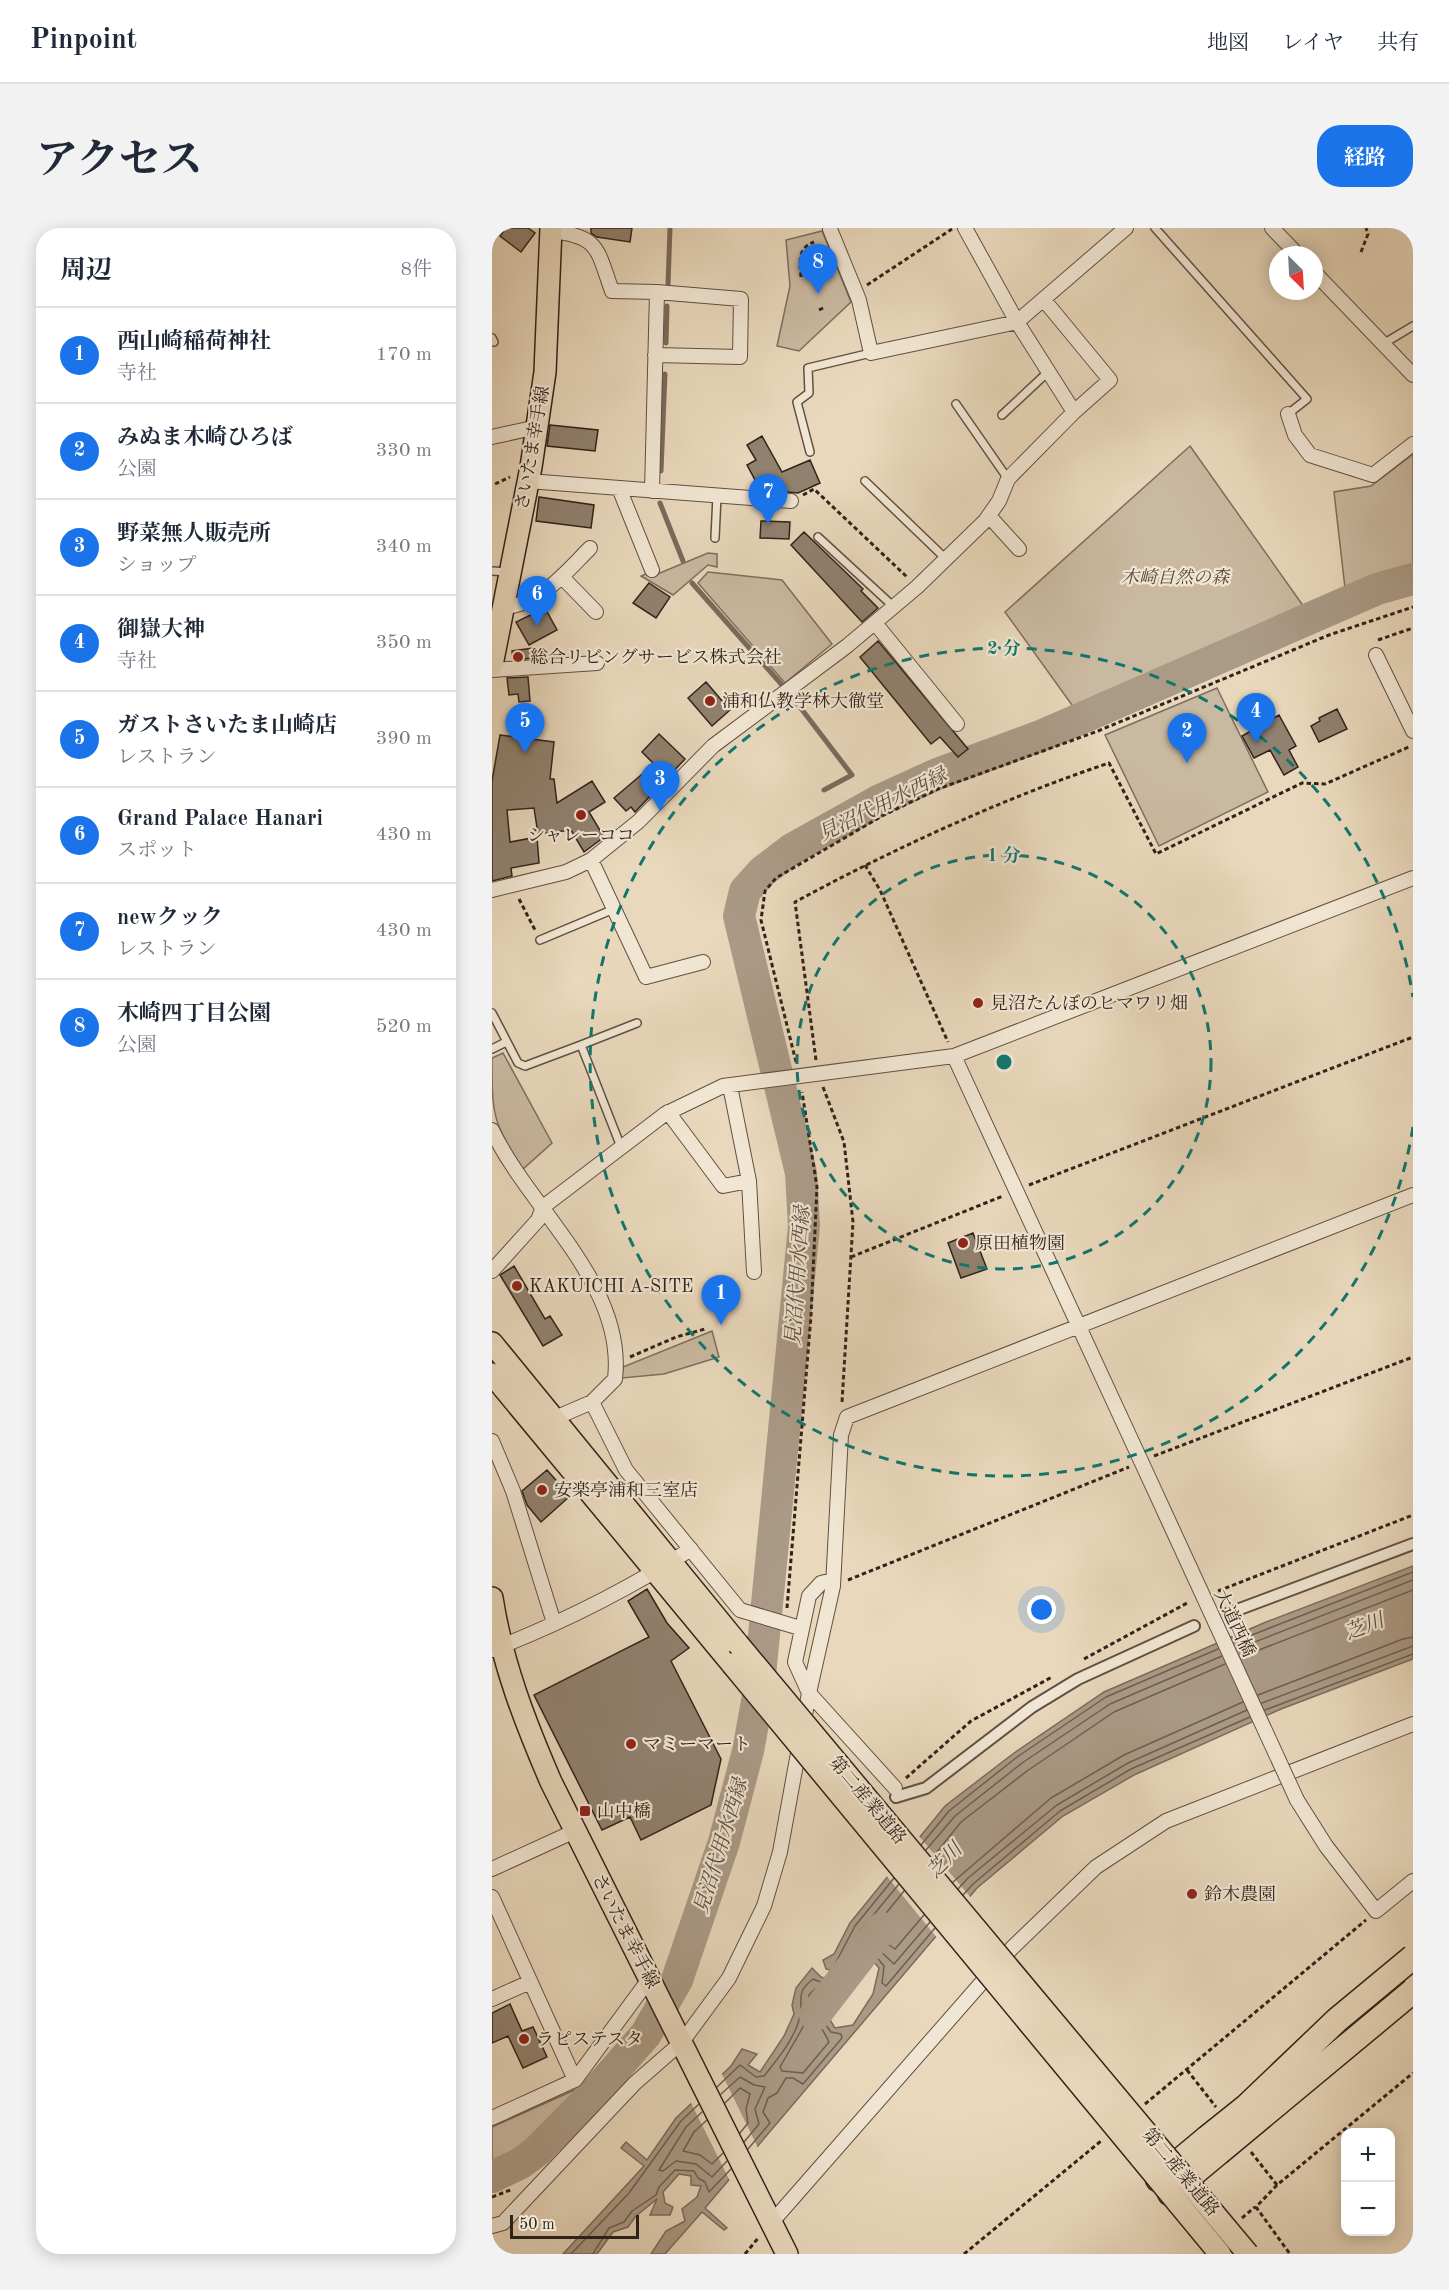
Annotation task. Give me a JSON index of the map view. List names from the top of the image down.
{
  "streets": {
    "main road": ["さいたま幸手線", "第二産業道路"],
    "street": ["大道西橋"]
  },
  "water": ["見沼代用水西縁", "芝川"],
  "parks": ["木崎自然の森"],
  "places": {
    "other": [
      "総合リビングサービス株式会社",
      "浦和仏教学林大徹堂",
      "シャレーココ",
      "見沼たんぼのヒマワリ畑",
      "原田植物園",
      "KAKUICHI A-SITE",
      "安楽亭浦和三室店",
      "マミーマート",
      "鈴木農園",
      "ラピステスタ"
    ],
    "transit": ["山中橋"]
  },
  "scale_bar": "50 m",
  "north": "bottom right",
  "page": {
    "header": "Pinpoint",
    "nav": ["地図", "レイヤ", "共有"],
    "title": "アクセス",
    "buttons": "経路",
    "heading": ["周辺", "8件"],
    "pins": [
      "8",
      "7",
      "6",
      "4",
      "5",
      "2",
      "3",
      "1"
    ],
    "list": [
      {
        "mark": "1",
        "name": "西山崎稲荷神社",
        "note": "寺社",
        "value": "170 m"
      },
      {
        "mark": "2",
        "name": "みぬま木崎ひろば",
        "note": "公園",
        "value": "330 m"
      },
      {
        "mark": "3",
        "name": "野菜無人販売所",
        "note": "ショップ",
        "value": "340 m"
      },
      {
        "mark": "4",
        "name": "御嶽大神",
        "note": "寺社",
        "value": "350 m"
      },
      {
        "mark": "5",
        "name": "ガストさいたま山崎店",
        "note": "レストラン",
        "value": "390 m"
      },
      {
        "mark": "6",
        "name": "Grand Palace Hanari",
        "note": "スポット",
        "value": "430 m"
      },
      {
        "mark": "7",
        "name": "newクック",
        "note": "レストラン",
        "value": "430 m"
      },
      {
        "mark": "8",
        "name": "木崎四丁目公園",
        "note": "公園",
        "value": "520 m"
      }
    ],
    "map_buttons": ["+", "−"],
    "scale": "50 m"
  },
  "rings": ["2 分", "1 分"]
}
